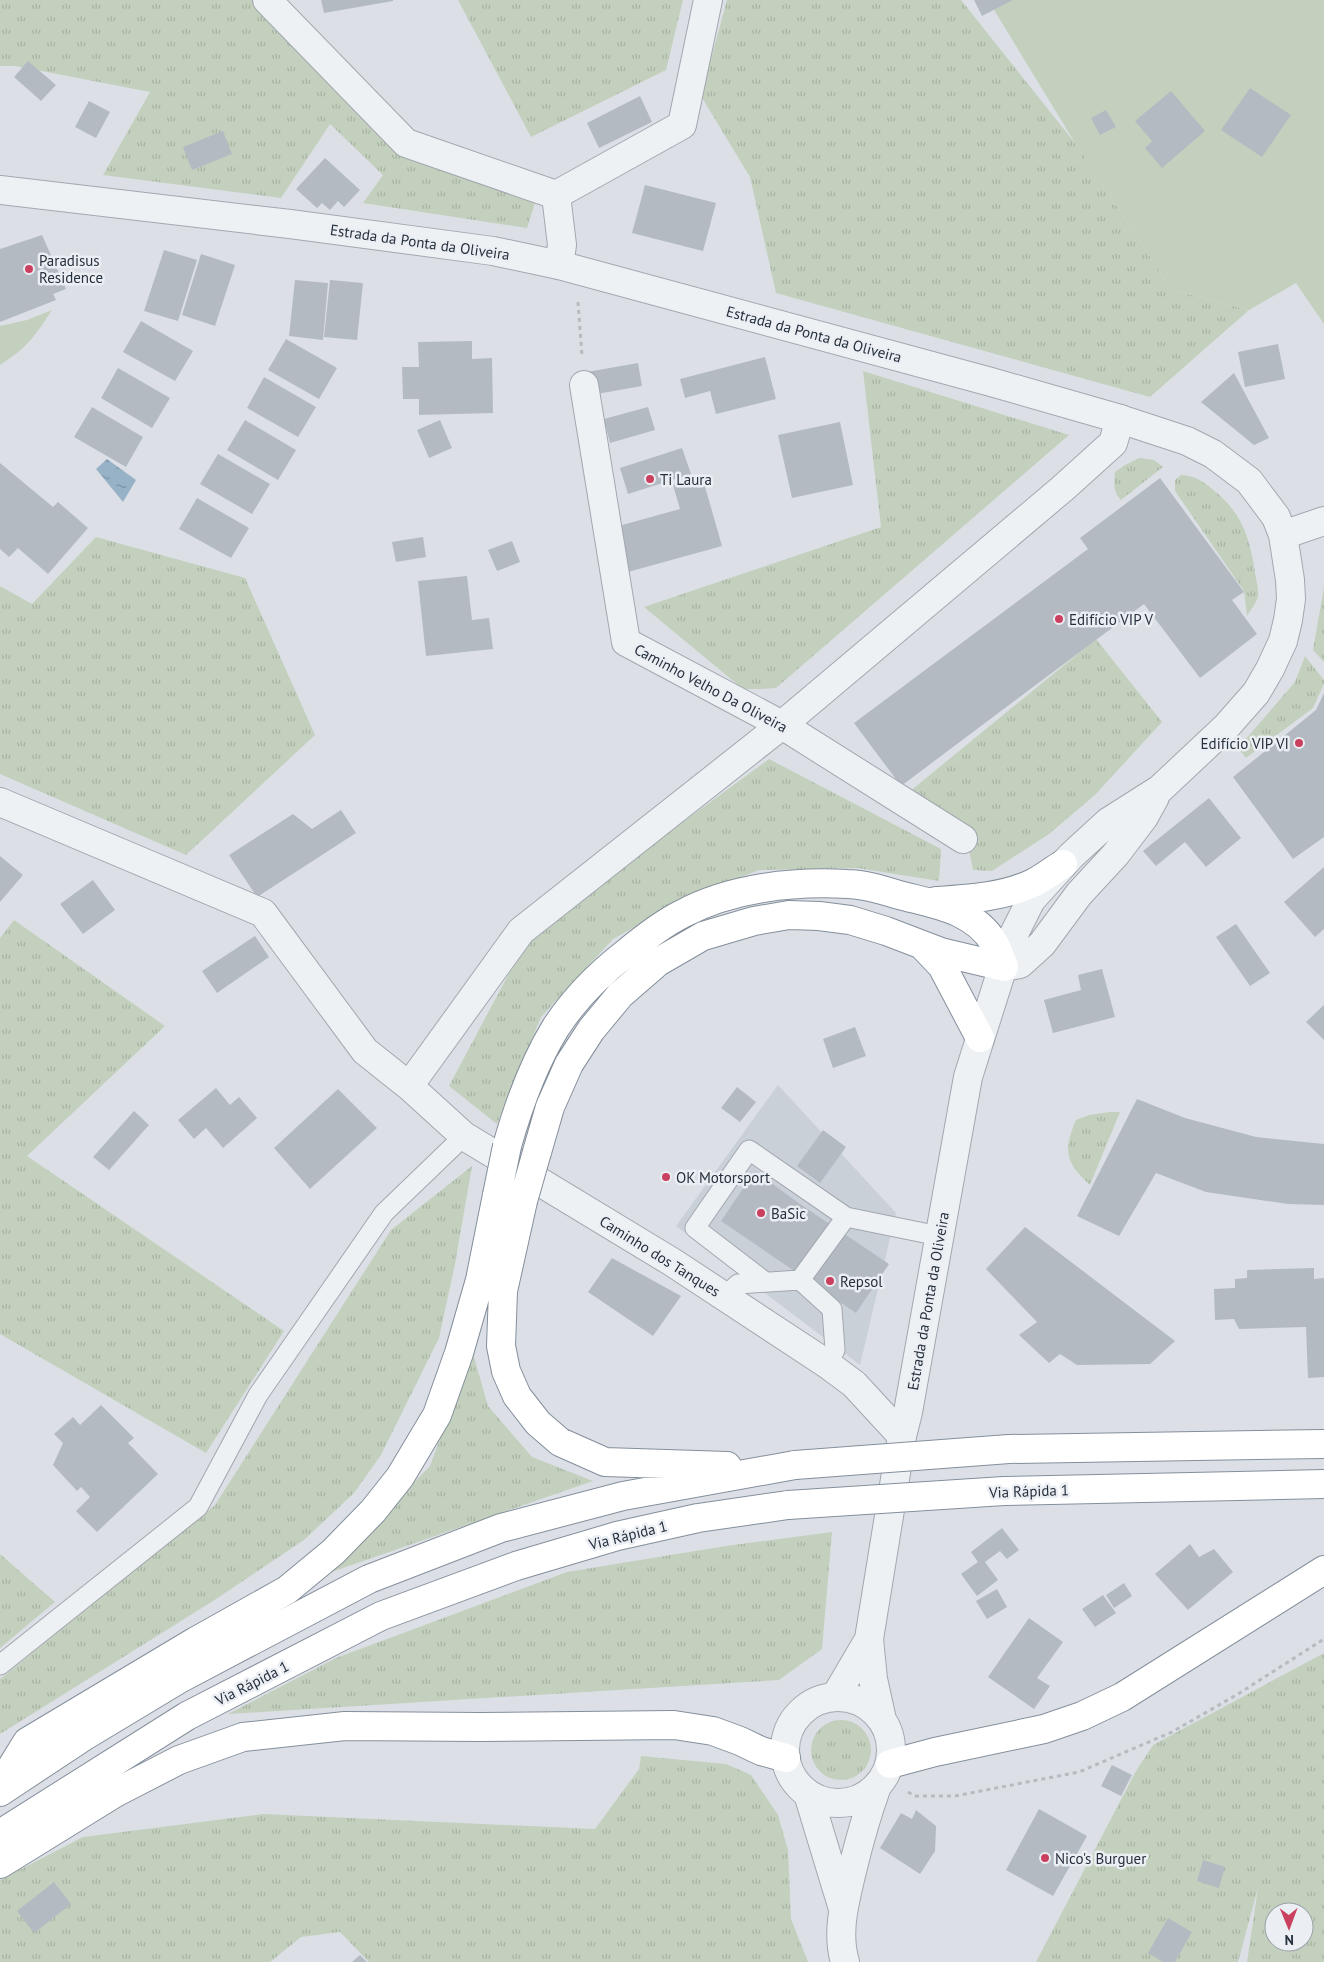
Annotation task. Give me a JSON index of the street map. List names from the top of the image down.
{
  "streets": {
    "highway": ["Via Rápida 1"],
    "street": ["Estrada da Ponta da Oliveira", "Caminho Velho Da Oliveira", "Caminho dos Tanques"]
  },
  "crossings": [
    ["Estrada da Ponta da Oliveira", "Caminho dos Tanques"]
  ],
  "places": [
    "Paradisus Residence",
    "Ti Laura",
    "Edifício VIP V",
    "Edifício VIP VI",
    "OK Motorsport",
    "BaSic",
    "Repsol",
    "Nico's Burguer"
  ],
  "north": "bottom"
}
